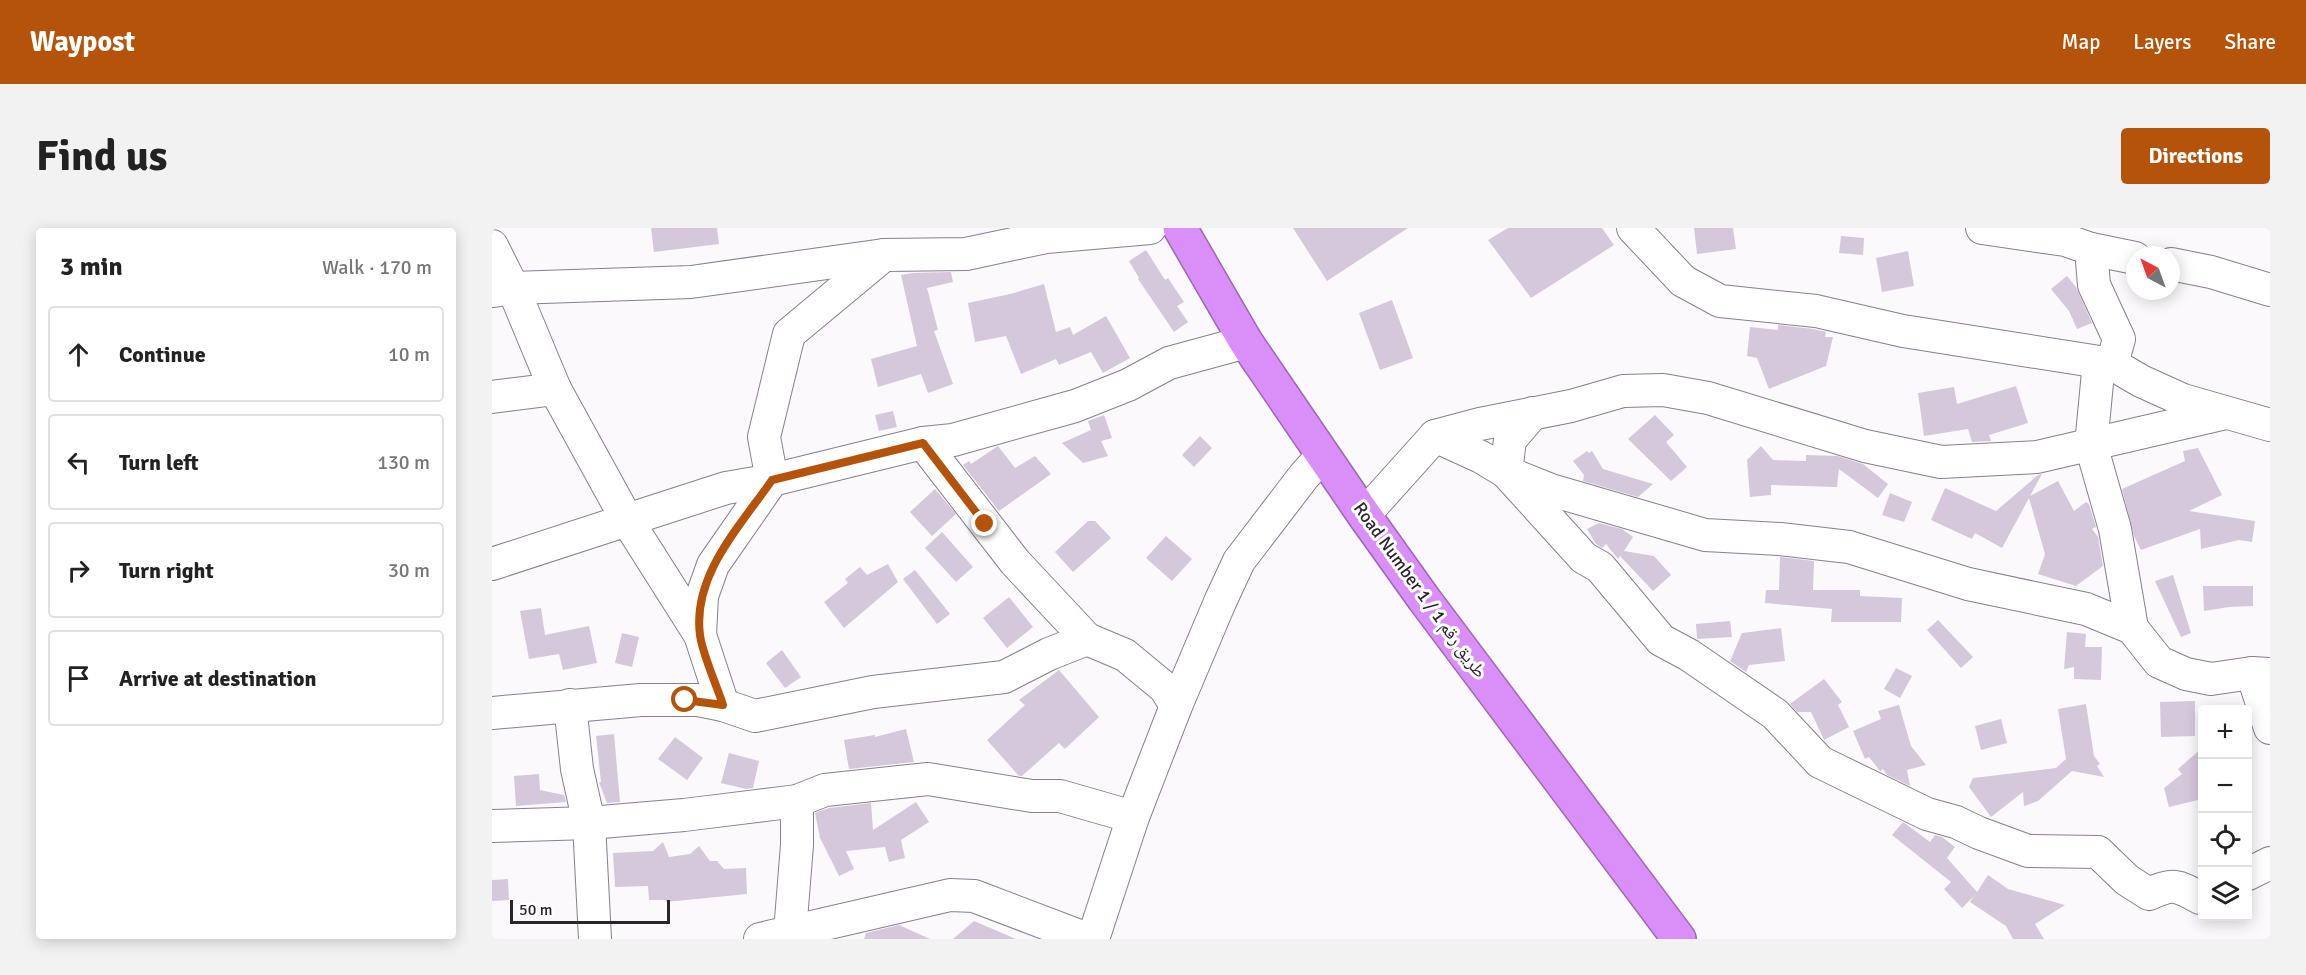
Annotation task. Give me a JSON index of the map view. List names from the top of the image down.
{
  "streets": {
    "highway": ["Road Number 1 / طريق رقم 1"]
  },
  "scale_bar": "50 m",
  "north": "top left",
  "page": {
    "header": "Waypost",
    "nav": ["Map", "Layers", "Share"],
    "buttons": "Directions",
    "title": "Find us",
    "heading": ["3 min", "Walk · 170 m"],
    "list": [
      ["Continue", "10 m"],
      ["Turn left", "130 m"],
      ["Turn right", "30 m"],
      "Arrive at destination"
    ],
    "map_buttons": ["+", "−"],
    "scale": "50 m"
  }
}
